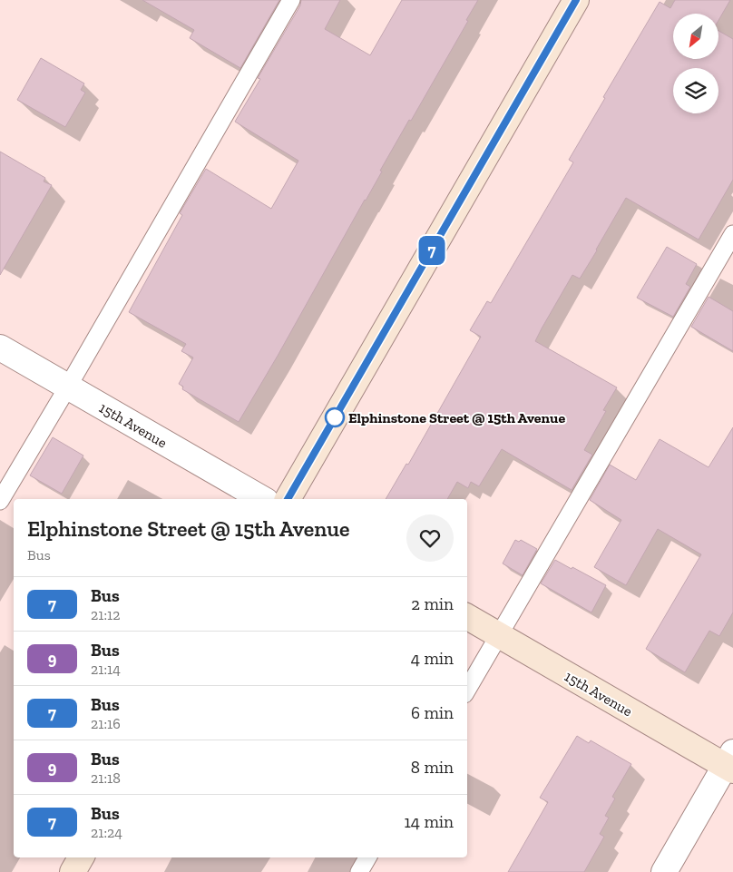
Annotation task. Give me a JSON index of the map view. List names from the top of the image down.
{
  "streets": {
    "street": ["15th Avenue"]
  },
  "places": ["Elphinstone Street @ 15th Avenue"],
  "lines": ["bus line 7"],
  "north": "bottom left",
  "page": {
    "on_map": "7",
    "heading": ["Elphinstone Street @ 15th Avenue", "Bus"],
    "list": [
      {
        "mark": "7",
        "name": "Bus",
        "note": "21:12",
        "value": "2 min"
      },
      {
        "mark": "9",
        "name": "Bus",
        "note": "21:14",
        "value": "4 min"
      },
      {
        "mark": "7",
        "name": "Bus",
        "note": "21:16",
        "value": "6 min"
      },
      {
        "mark": "9",
        "name": "Bus",
        "note": "21:18",
        "value": "8 min"
      },
      {
        "mark": "7",
        "name": "Bus",
        "note": "21:24",
        "value": "14 min"
      }
    ]
  }
}
